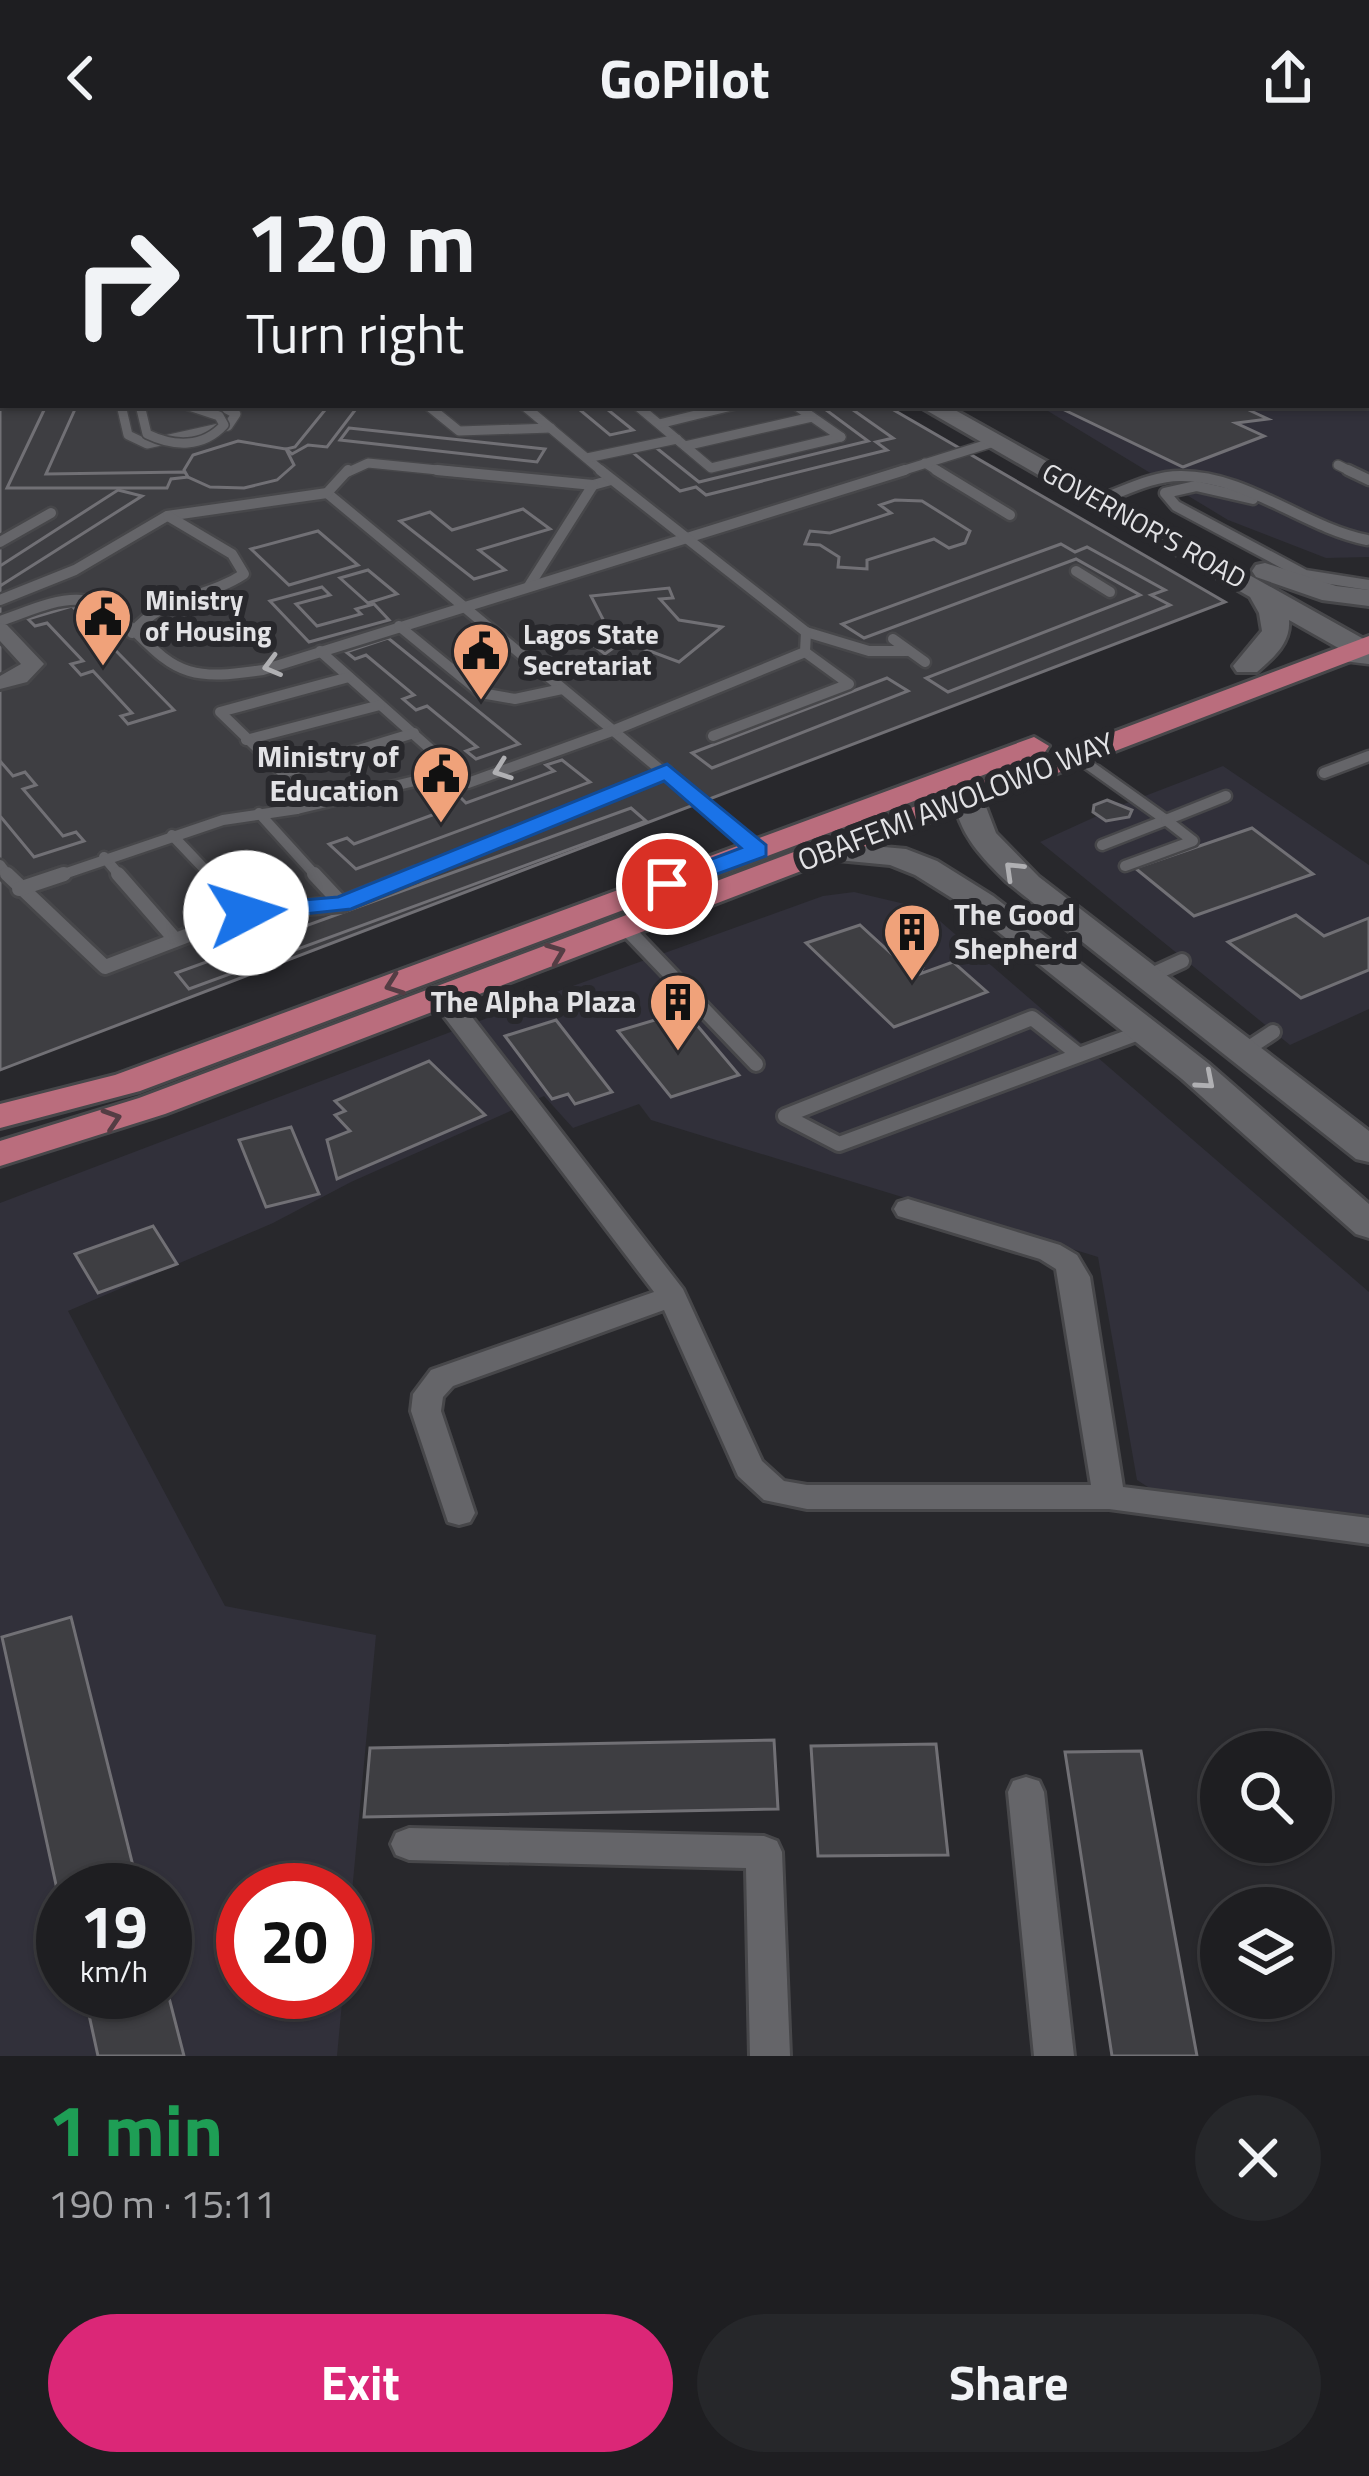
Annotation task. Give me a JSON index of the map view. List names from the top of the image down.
{
  "streets": {
    "main road": ["OBAFEMI AWOLOWO WAY"],
    "street": ["GOVERNOR'S ROAD"]
  },
  "crossings": [
    ["GOVERNOR'S ROAD", "OBAFEMI AWOLOWO WAY"]
  ],
  "places": {
    "public building": ["Ministry of Housing", "Lagos State Secretariat", "Ministry of Education"],
    "building": ["The Good Shepherd", "The Alpha Plaza"]
  },
  "page": {
    "header": "GoPilot",
    "turn": ["120 m", "Turn right"],
    "speed": "19 km/h",
    "limit": "20",
    "heading": ["1 min", "190 m · 15:11"],
    "buttons": ["Exit", "Share"]
  }
}
